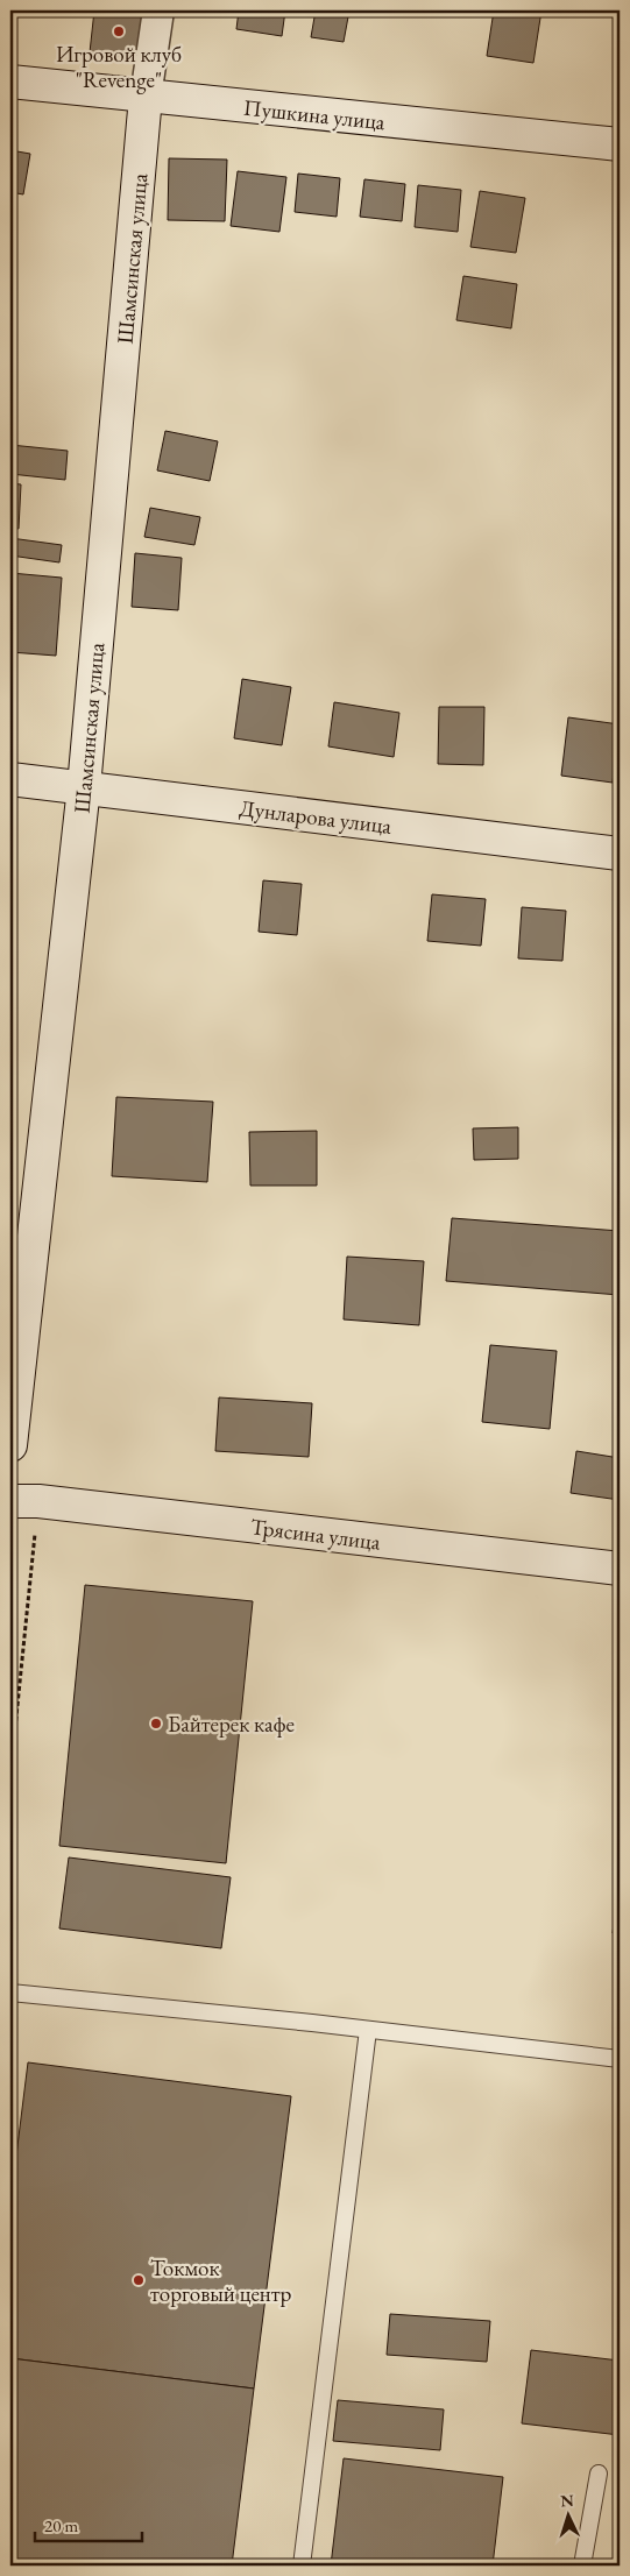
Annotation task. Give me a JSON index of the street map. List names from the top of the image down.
{
  "streets": {
    "street": [
      "Пушкина улица",
      "Шамсинская улица",
      "Дунларова улица",
      "Трясина улица"
    ]
  },
  "crossings": [
    ["Пушкина улица", "Шамсинская улица"],
    ["Шамсинская улица", "Дунларова улица"]
  ],
  "places": ["Игровой клуб \"Revenge\"", "Байтерек кафе", "Токмок торговый центр"],
  "scale_bar": "20 m",
  "north": "top"
}
